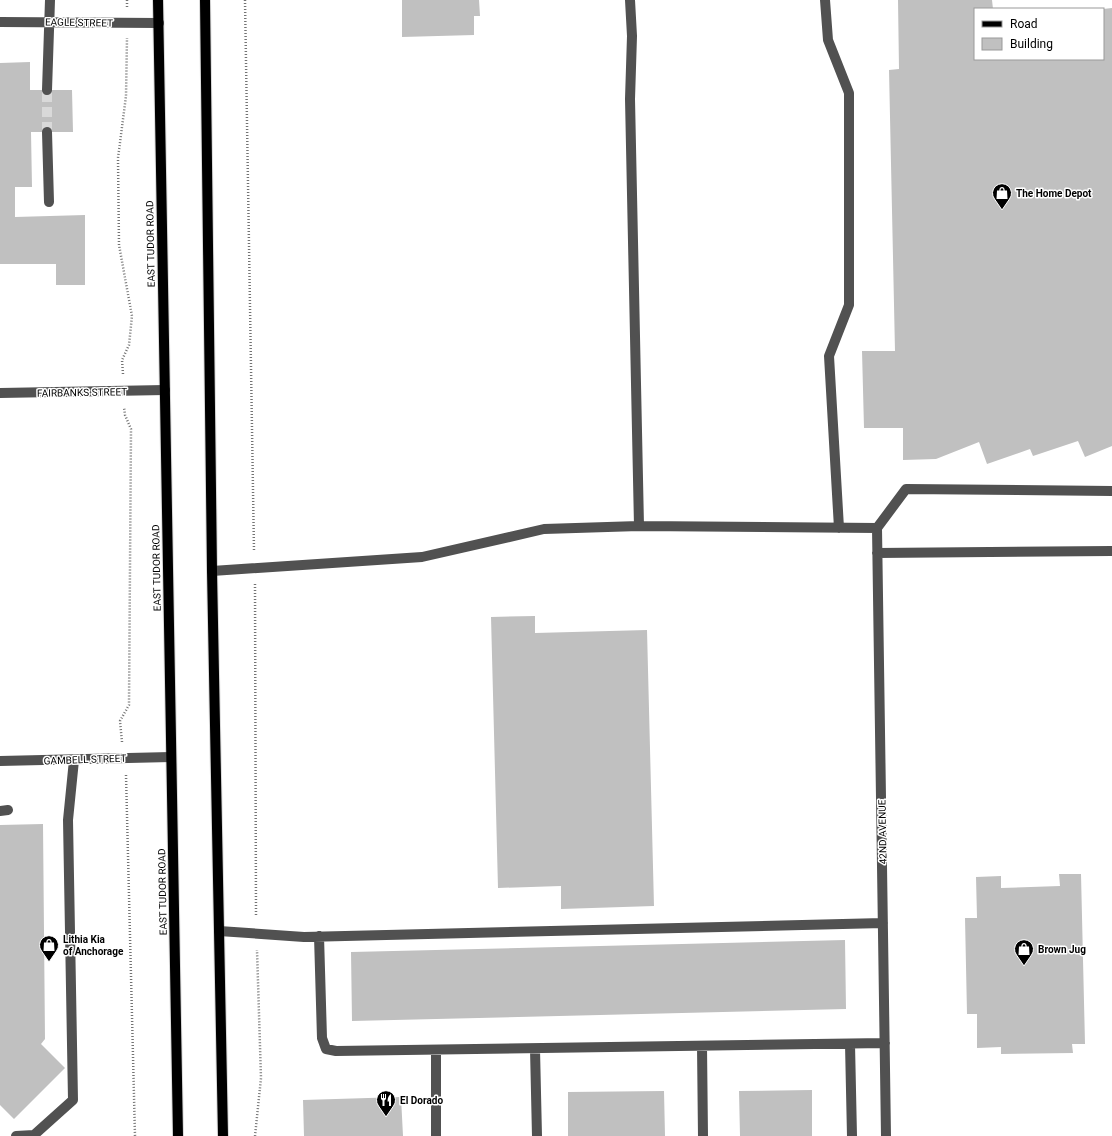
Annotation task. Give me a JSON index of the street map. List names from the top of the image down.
{
  "streets": {
    "main road": ["EAST TUDOR ROAD"],
    "street": [
      "EAGLE STREET",
      "FAIRBANKS STREET",
      "GAMBELL STREET",
      "42ND AVENUE"
    ]
  },
  "crossings": [
    ["EAGLE STREET", "EAST TUDOR ROAD"],
    ["EAST TUDOR ROAD", "FAIRBANKS STREET"],
    ["EAST TUDOR ROAD", "GAMBELL STREET"]
  ],
  "places": {
    "shop": ["The Home Depot", "Lithia Kia of Anchorage", "Brown Jug"],
    "restaurant": ["El Dorado"]
  },
  "legend": ["Road", "Building"]
}
